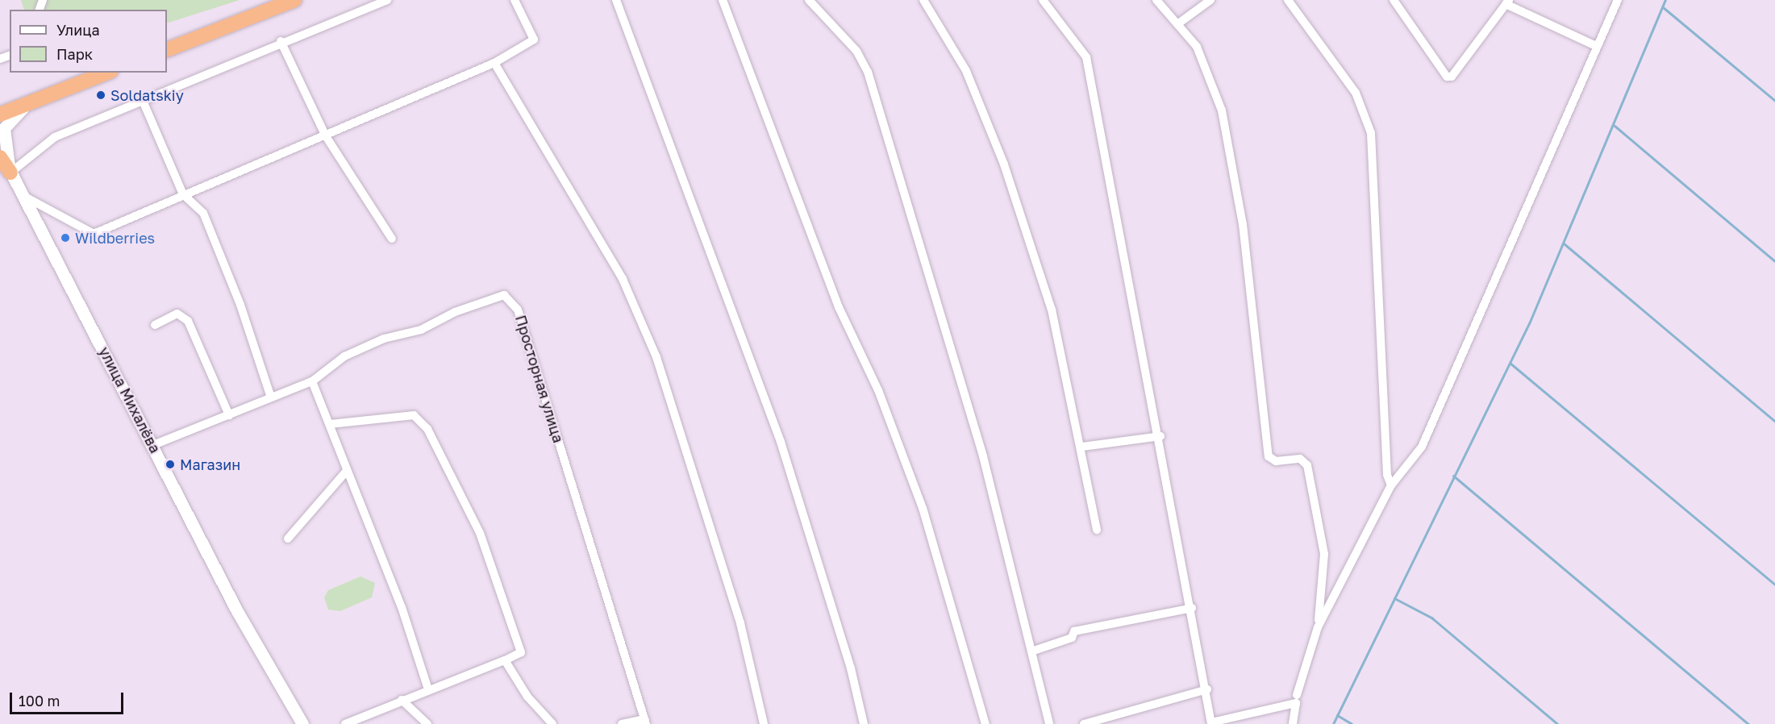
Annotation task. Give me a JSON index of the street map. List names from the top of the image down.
{
  "streets": {
    "street": ["Просторная улица", "улица Михалёва"]
  },
  "crossings": [
    ["Просторная улица", "улица Михалёва"]
  ],
  "places": ["Soldatskiy", "Wildberries", "Магазин"],
  "legend": ["Улица", "Парк"],
  "scale_bar": "100 m"
}
